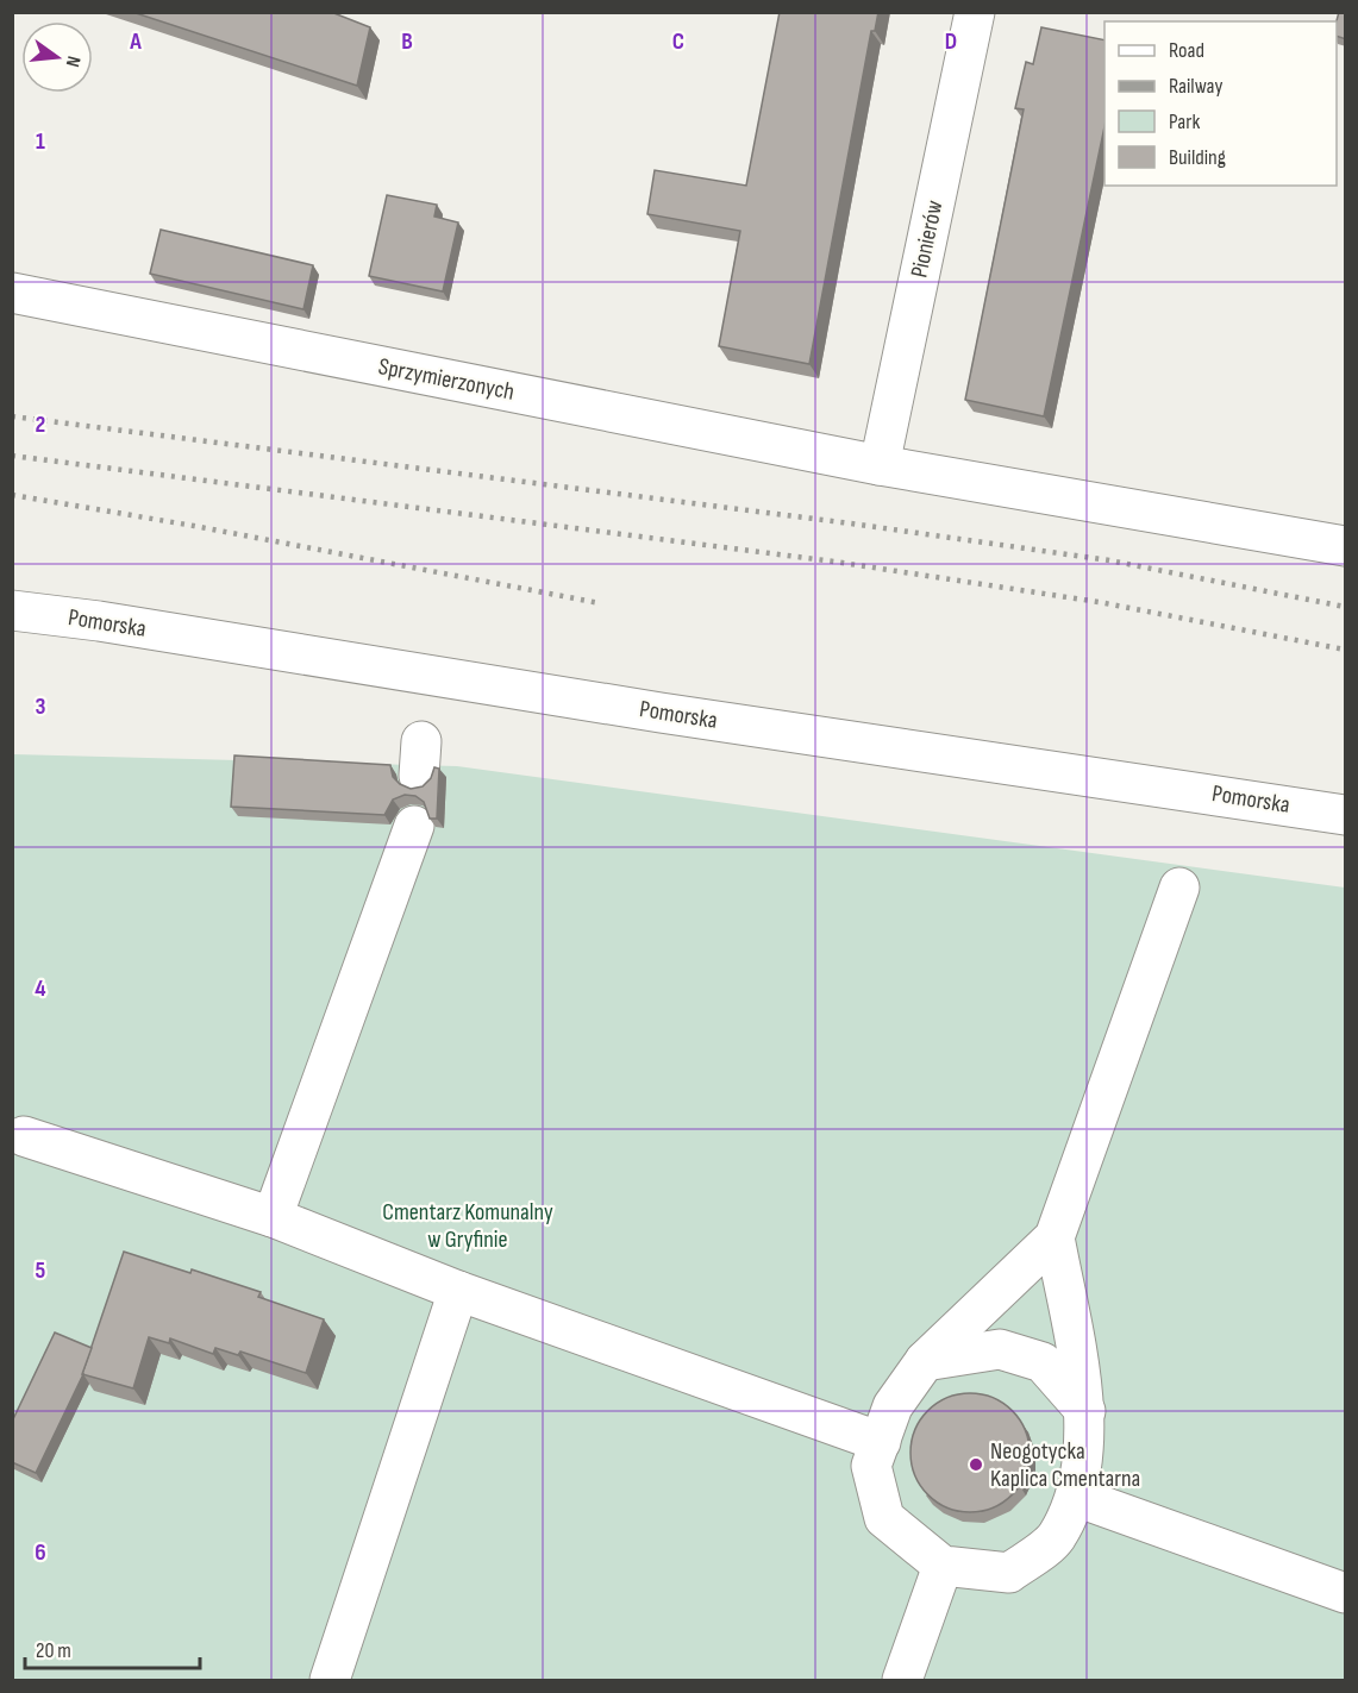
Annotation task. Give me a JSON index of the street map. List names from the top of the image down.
{
  "streets": {
    "street": ["Pionierów", "Sprzymierzonych", "Pomorska"]
  },
  "crossings": [
    ["Pionierów", "Sprzymierzonych"]
  ],
  "parks": ["Cmentarz Komunalny w Gryfinie"],
  "places": ["Neogotycka Kaplica Cmentarna"],
  "legend": [
    "Road",
    "Railway",
    "Park",
    "Building"
  ],
  "scale_bar": "20 m",
  "north": "right",
  "grid": {
    "columns": [
      "A",
      "B",
      "C",
      "D"
    ],
    "rows": [
      "1",
      "2",
      "3",
      "4",
      "5",
      "6"
    ]
  }
}
